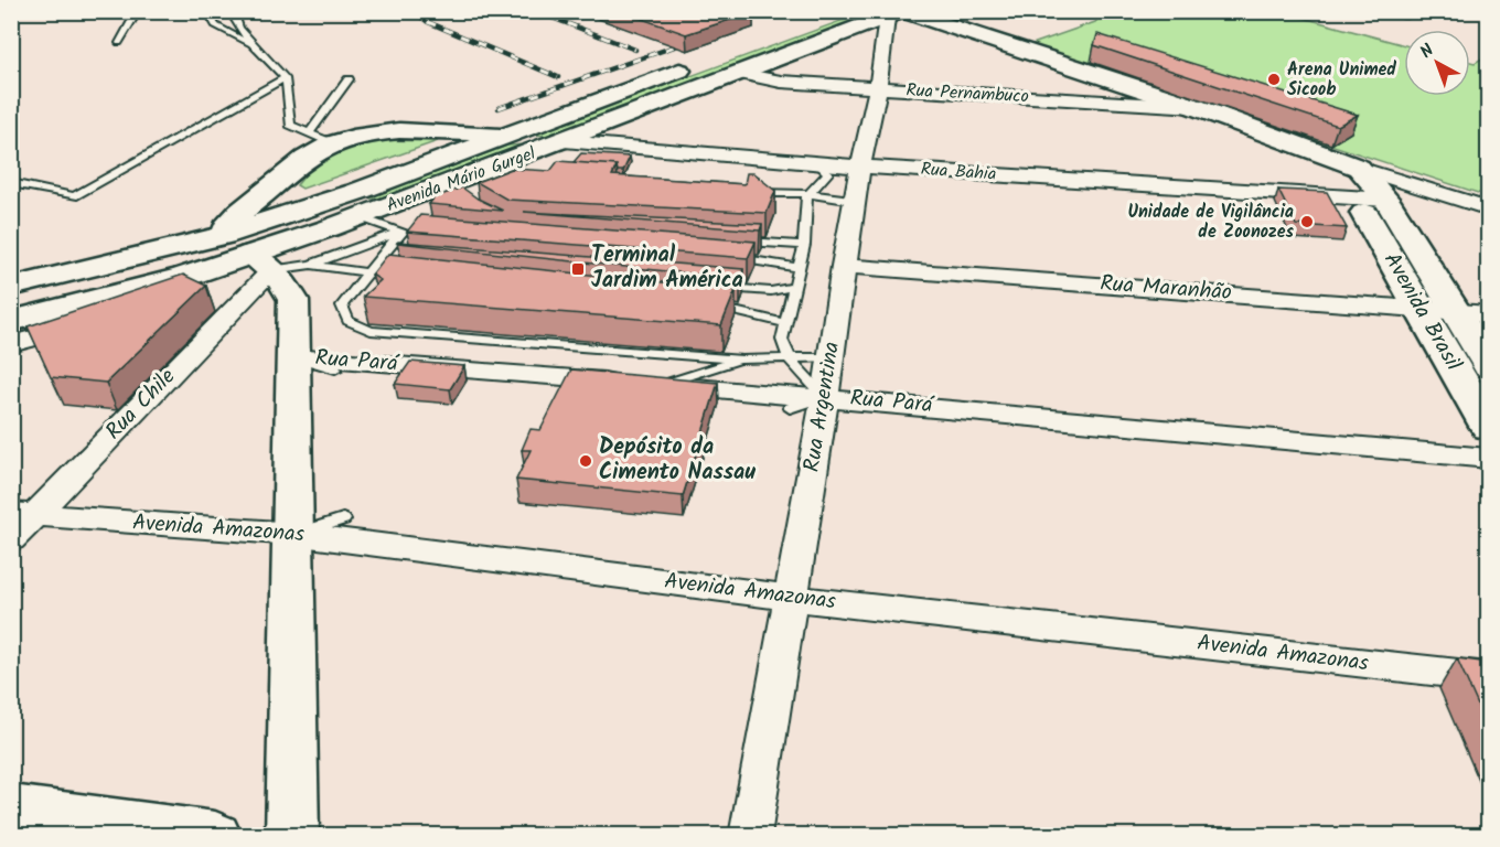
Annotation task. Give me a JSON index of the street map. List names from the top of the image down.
{
  "streets": {
    "main road": ["Avenida Mário Gurgel", "Avenida Brasil"],
    "street": [
      "Rua Pernambuco",
      "Rua Bahia",
      "Rua Maranhão",
      "Rua Pará",
      "Rua Chile",
      "Rua Argentina",
      "Avenida Amazonas"
    ]
  },
  "crossings": [
    ["Rua Pernambuco", "Avenida Mário Gurgel"],
    ["Rua Pernambuco", "Avenida Brasil"],
    ["Rua Pernambuco", "Rua Argentina"],
    ["Rua Bahia", "Avenida Mário Gurgel"],
    ["Rua Bahia", "Avenida Brasil"],
    ["Rua Bahia", "Rua Argentina"],
    ["Avenida Mário Gurgel", "Rua Chile"],
    ["Avenida Mário Gurgel", "Rua Argentina"],
    ["Rua Maranhão", "Avenida Brasil"],
    ["Rua Maranhão", "Rua Argentina"],
    ["Rua Pará", "Rua Argentina"],
    ["Rua Chile", "Avenida Amazonas"],
    ["Rua Argentina", "Avenida Amazonas"]
  ],
  "places": {
    "other": ["Arena Unimed Sicoob", "Unidade de Vigilância de Zoonozes", "Depósito da Cimento Nassau"],
    "transit": ["Terminal Jardim América"]
  },
  "north": "top left"
}
